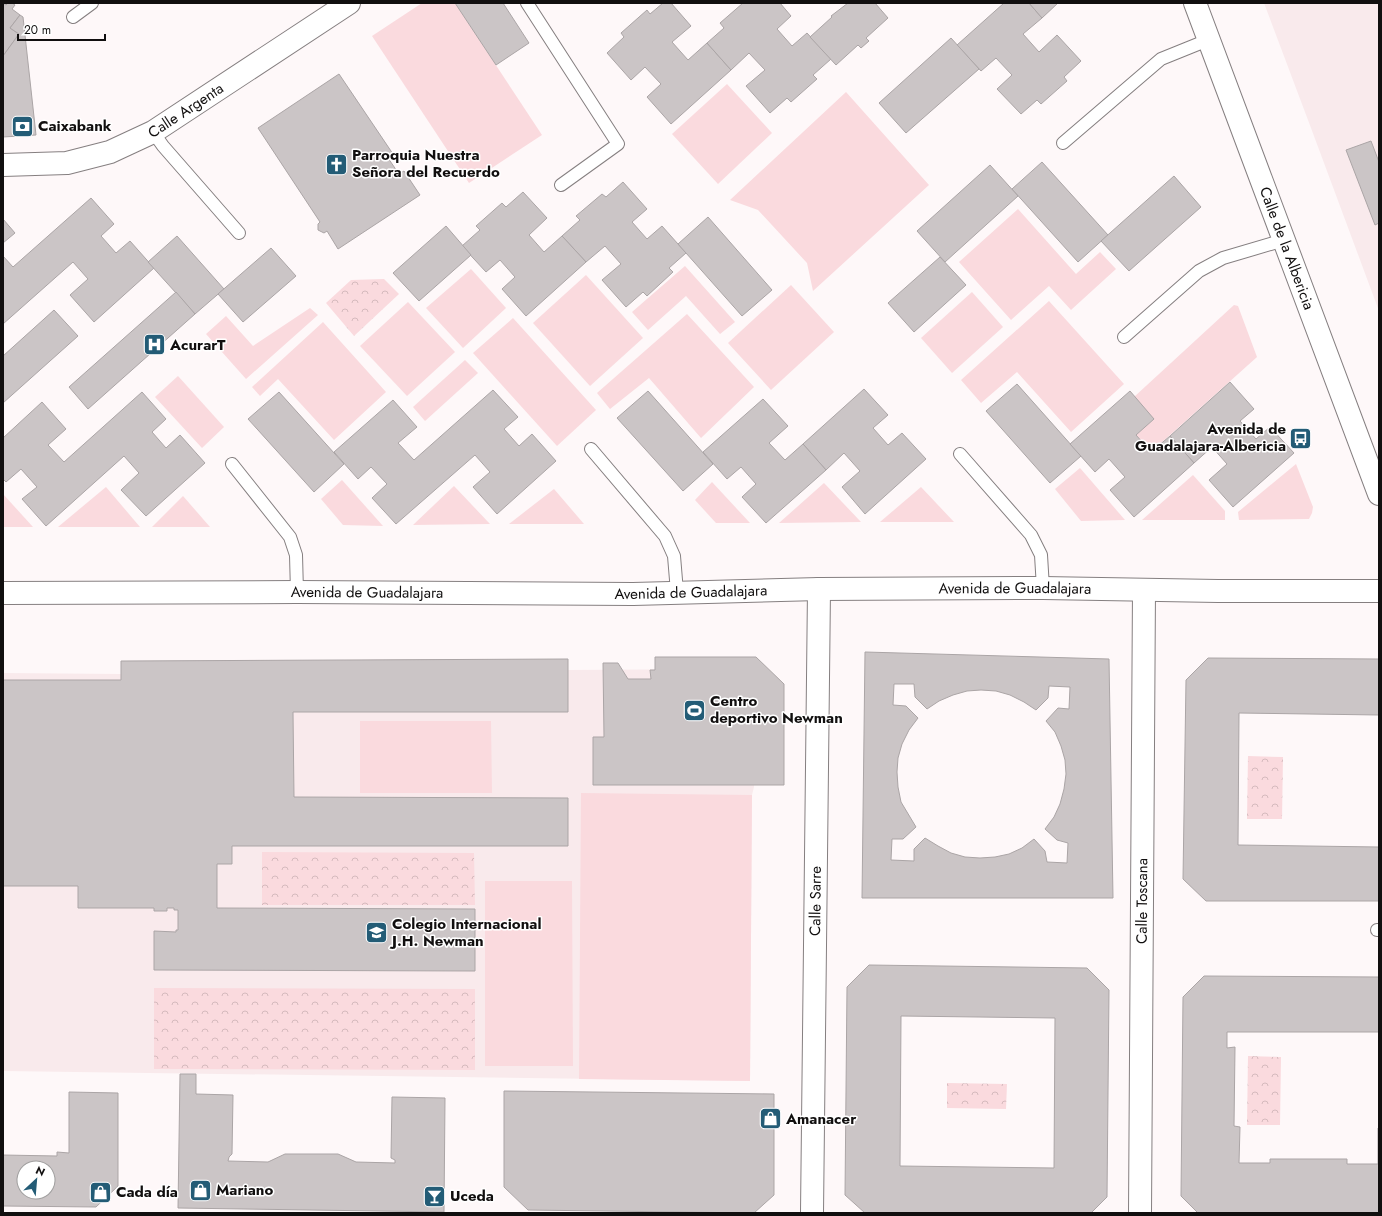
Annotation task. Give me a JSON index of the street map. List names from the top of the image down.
{
  "streets": {
    "street": [
      "Calle Argenta",
      "Calle de la Albericia",
      "Avenida de Guadalajara",
      "Calle Sarre",
      "Calle Toscana"
    ]
  },
  "crossings": [
    ["Avenida de Guadalajara", "Calle Sarre"],
    ["Avenida de Guadalajara", "Calle Toscana"]
  ],
  "places": {
    "bank": ["Caixabank"],
    "church": ["Parroquia Nuestra Señora del Recuerdo"],
    "hospital": ["AcurarT"],
    "bus stop": ["Avenida de Guadalajara-Albericia"],
    "sports": ["Centro deportivo Newman"],
    "school or university": ["Colegio Internacional J.H. Newman"],
    "shop": ["Amanacer", "Mariano", "Cada día"],
    "bar": ["Uceda"]
  },
  "scale_bar": "20 m",
  "north": "top right"
}
